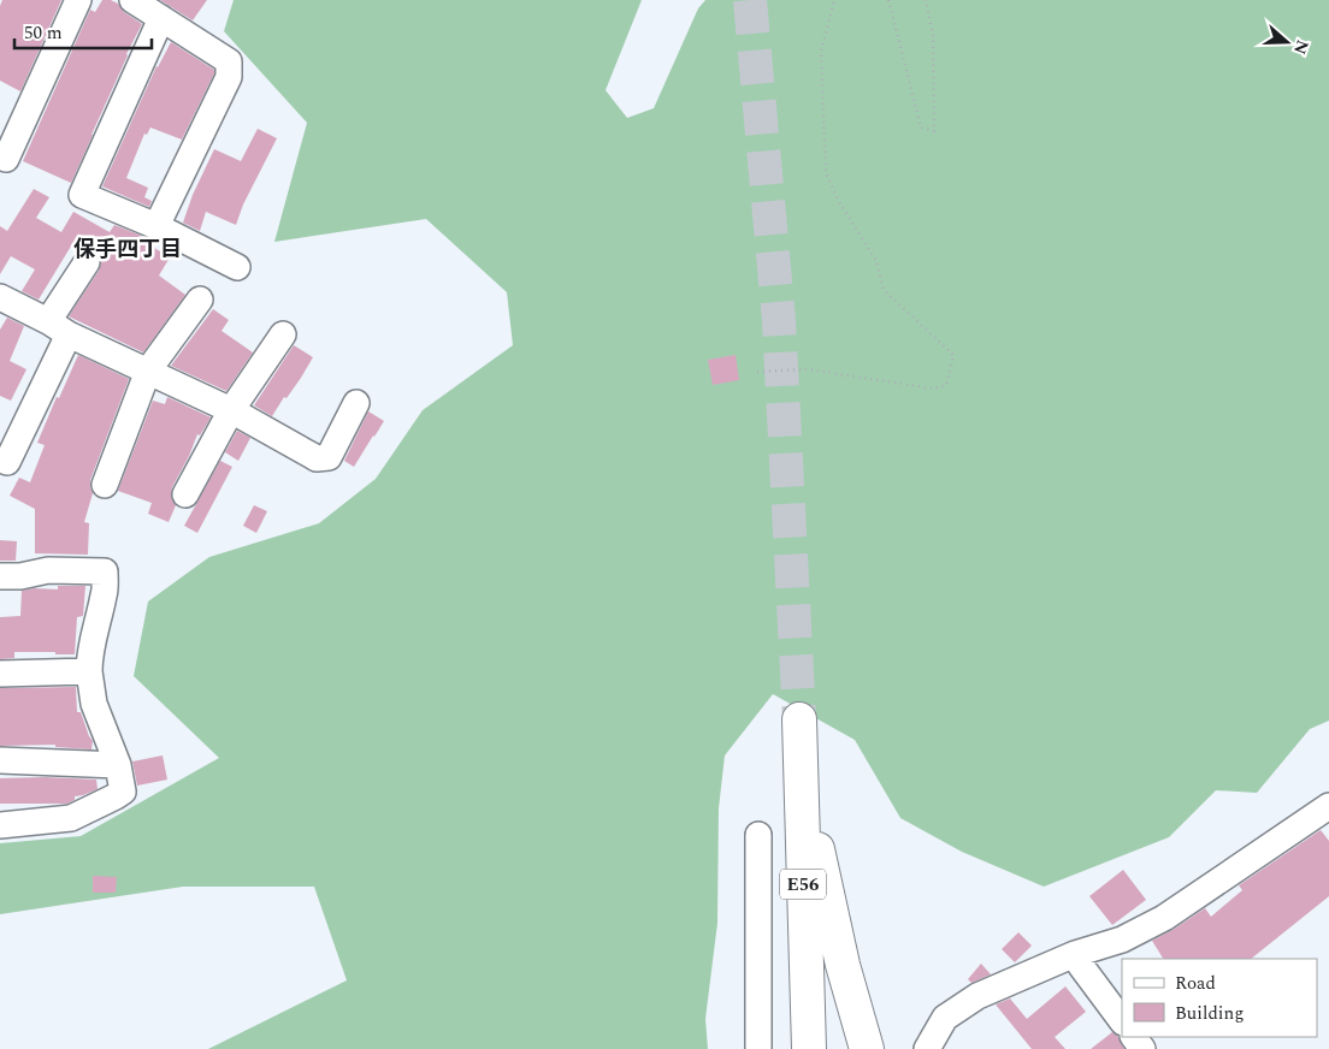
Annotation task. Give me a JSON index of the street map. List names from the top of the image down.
{
  "streets": {
    "highway": ["E56"]
  },
  "districts": ["保手四丁目"],
  "legend": ["Road", "Building"],
  "scale_bar": "50 m",
  "north": "right"
}
